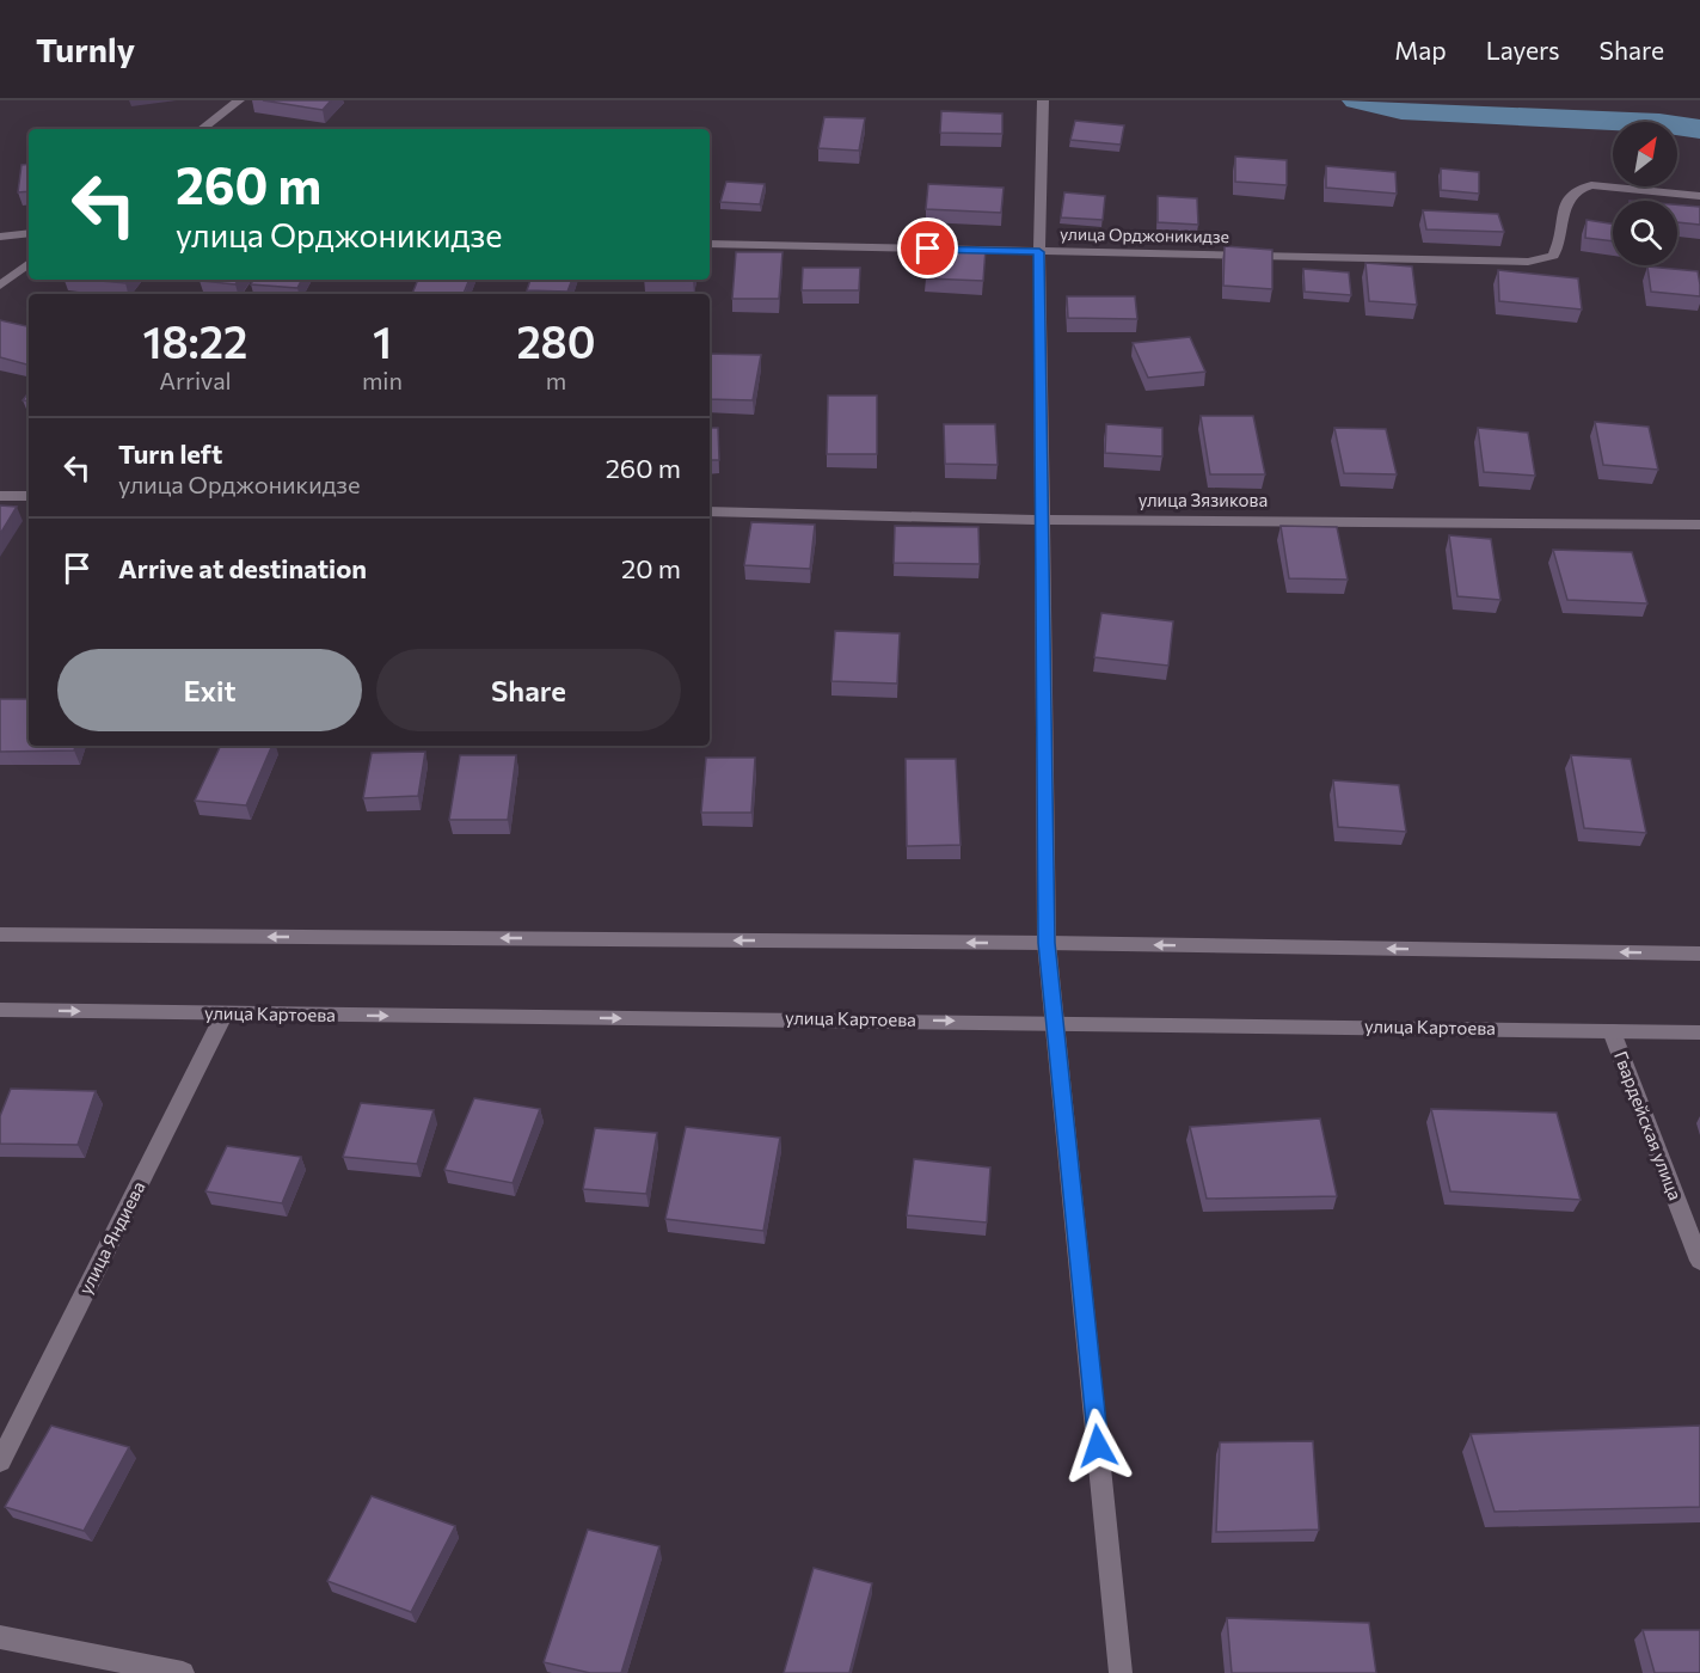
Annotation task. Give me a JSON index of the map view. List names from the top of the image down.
{
  "streets": {
    "street": [
      "улица Орджоникидзе",
      "улица Зязикова",
      "улица Картоева",
      "Гвардейская улица",
      "улица Яндиева"
    ]
  },
  "crossings": [
    ["улица Картоева", "Гвардейская улица"],
    ["улица Картоева", "улица Яндиева"]
  ],
  "north": "top right",
  "page": {
    "header": "Turnly",
    "nav": ["Map", "Layers", "Share"],
    "turn": ["260 m", "улица Орджоникидзе"],
    "eta": [
      "18:22",
      "Arrival",
      "1",
      "min",
      "280",
      "m"
    ],
    "list": [
      {
        "name": "Turn left",
        "note": "улица Орджоникидзе",
        "value": "260 m"
      },
      {
        "name": "Arrive at destination",
        "value": "20 m"
      }
    ],
    "buttons": ["Exit", "Share"]
  }
}
